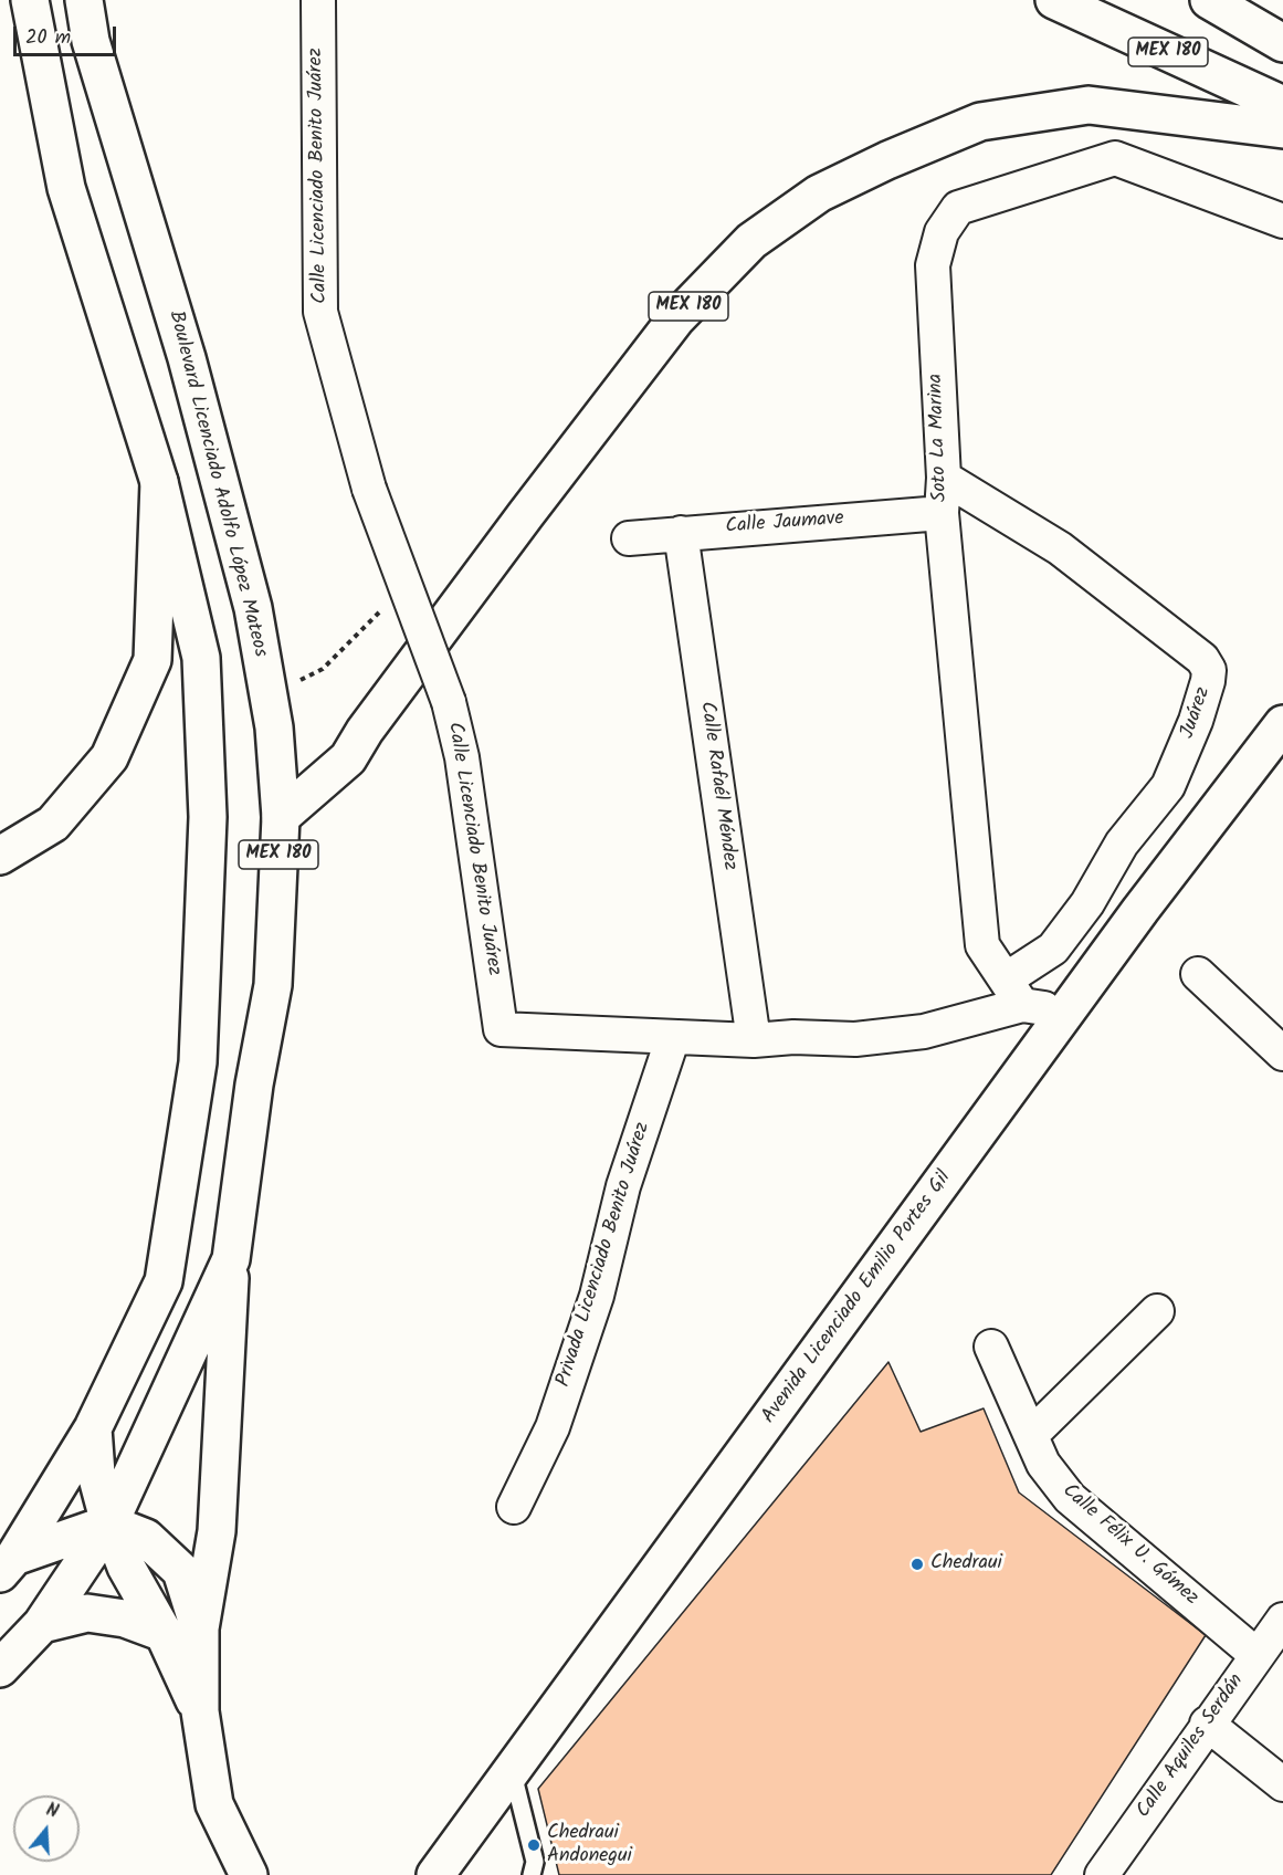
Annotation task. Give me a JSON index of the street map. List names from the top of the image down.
{
  "streets": {
    "main road": ["MEX 180", "Boulevard Licenciado Adolfo López Mateos", "Avenida Licenciado Emilio Portes Gil"],
    "street": [
      "Calle Licenciado Benito Juárez",
      "Soto La Marina",
      "Calle Jaumave",
      "Juárez",
      "Calle Rafaél Méndez",
      "Privada Licenciado Benito Juárez",
      "Calle Félix U. Gómez",
      "Calle Aquiles Serdán"
    ]
  },
  "crossings": [
    ["MEX 180", "Boulevard Licenciado Adolfo López Mateos"],
    ["Calle Licenciado Benito Juárez", "Soto La Marina"],
    ["Calle Licenciado Benito Juárez", "Juárez"],
    ["Calle Licenciado Benito Juárez", "Calle Rafaél Méndez"],
    ["Calle Licenciado Benito Juárez", "Privada Licenciado Benito Juárez"],
    ["Calle Licenciado Benito Juárez", "Avenida Licenciado Emilio Portes Gil"],
    ["Soto La Marina", "Calle Jaumave"],
    ["Soto La Marina", "Juárez"],
    ["Calle Jaumave", "Calle Rafaél Méndez"],
    ["Calle Félix U. Gómez", "Calle Aquiles Serdán"]
  ],
  "places": ["Chedraui", "Chedraui Andonegui"],
  "scale_bar": "20 m",
  "north": "top"
}
